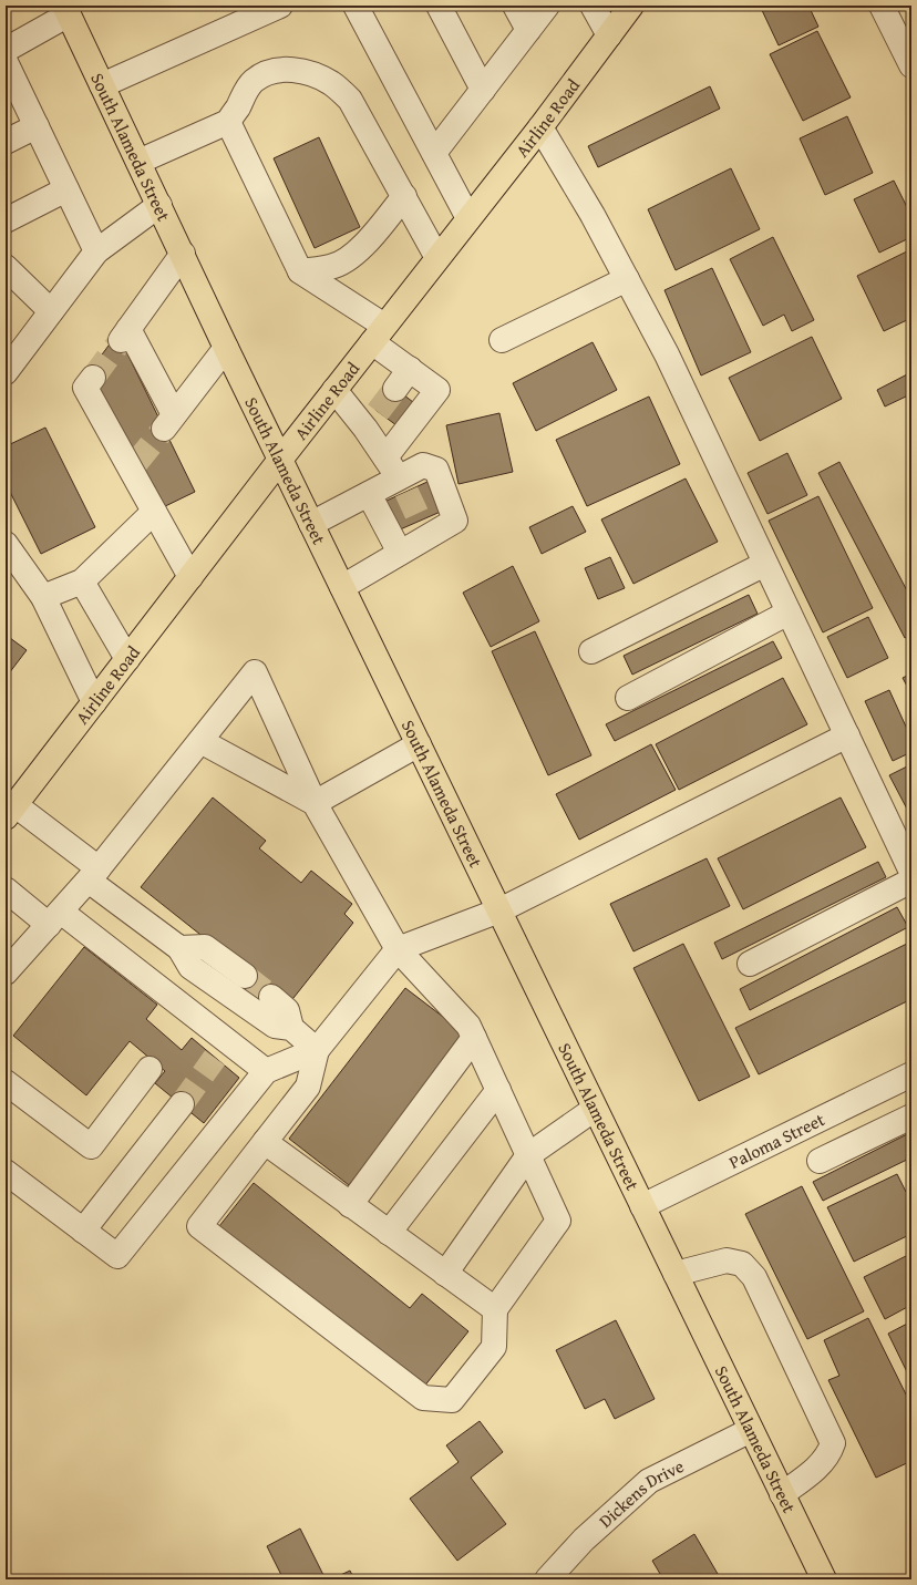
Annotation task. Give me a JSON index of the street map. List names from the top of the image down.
{
  "streets": {
    "main road": ["Airline Road", "South Alameda Street"],
    "street": ["Paloma Street", "Dickens Drive"]
  },
  "crossings": [
    ["Airline Road", "South Alameda Street"],
    ["South Alameda Street", "Paloma Street"],
    ["South Alameda Street", "Dickens Drive"]
  ]
}
